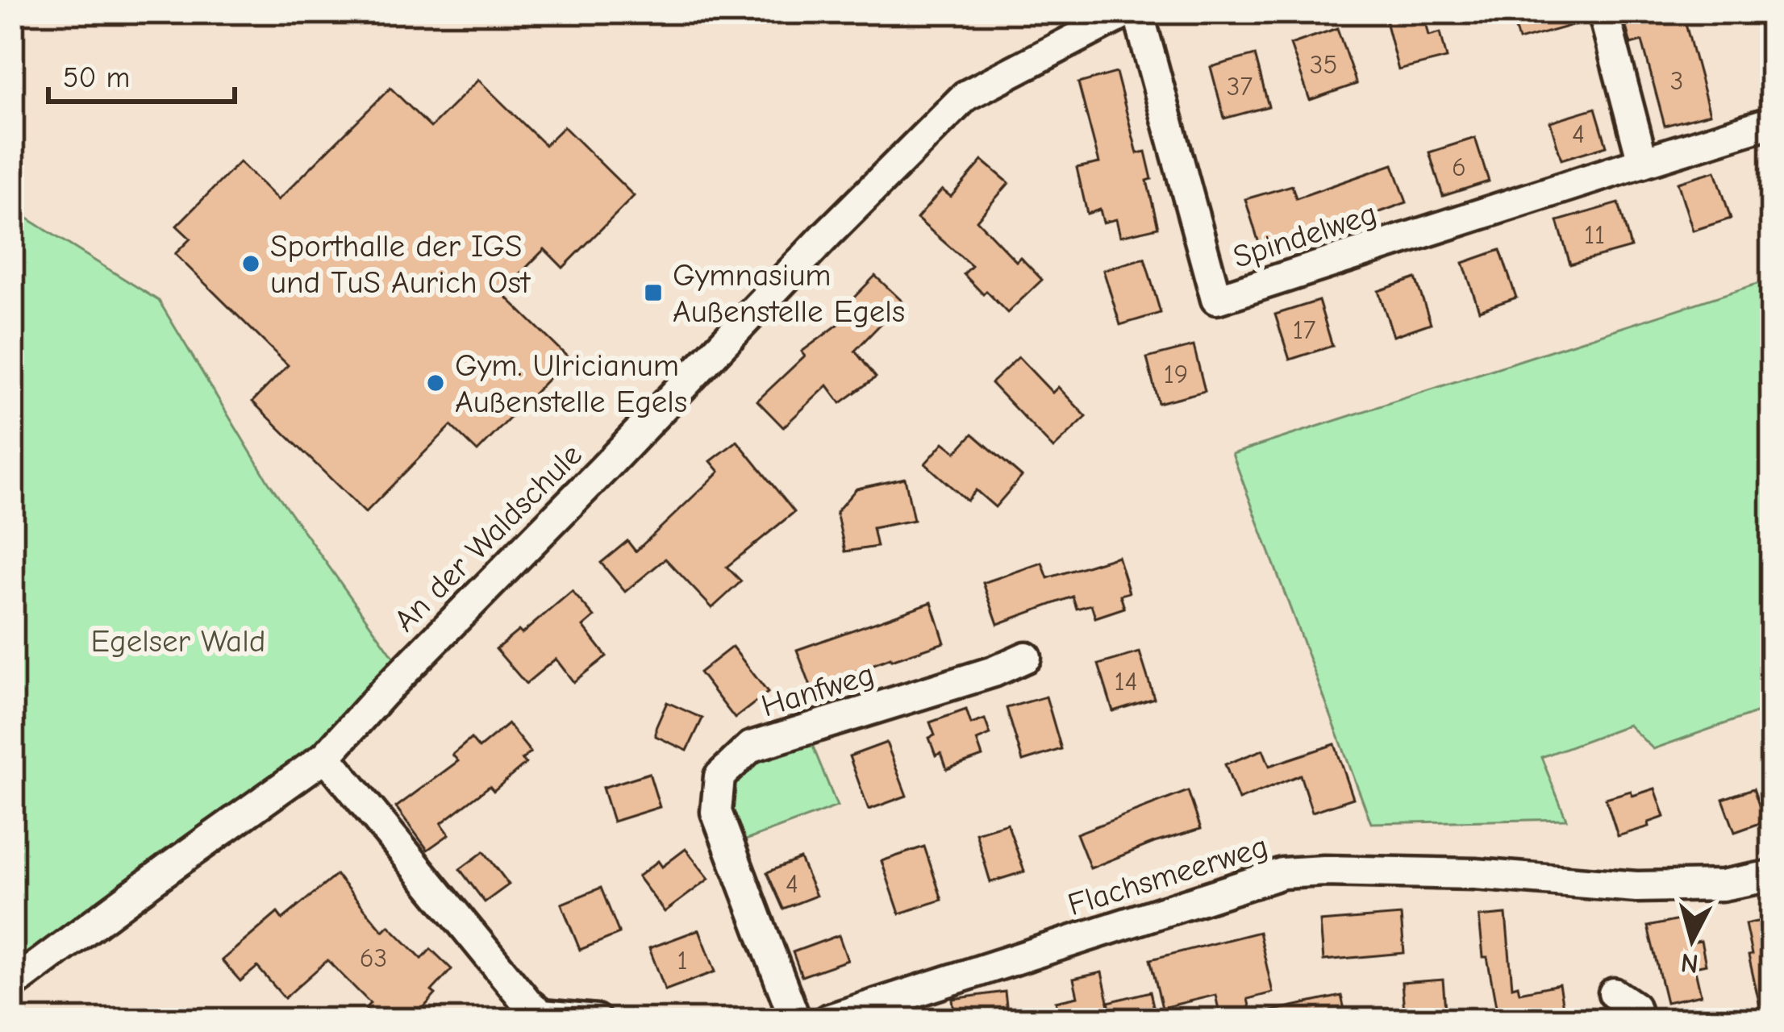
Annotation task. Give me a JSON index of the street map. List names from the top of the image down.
{
  "streets": {
    "street": [
      "Spindelweg",
      "An der Waldschule",
      "Hanfweg",
      "Flachsmeerweg"
    ]
  },
  "parks": ["Egelser Wald"],
  "places": {
    "other": ["Sporthalle der IGS und TuS Aurich Ost", "Gym. Ulricianum Außenstelle Egels"],
    "transit": ["Gymnasium Außenstelle Egels"]
  },
  "house_numbers": [
    "35",
    "3",
    "37",
    "4",
    "6",
    "11",
    "17",
    "19",
    "14",
    "4",
    "63",
    "1"
  ],
  "scale_bar": "50 m",
  "north": "bottom"
}
